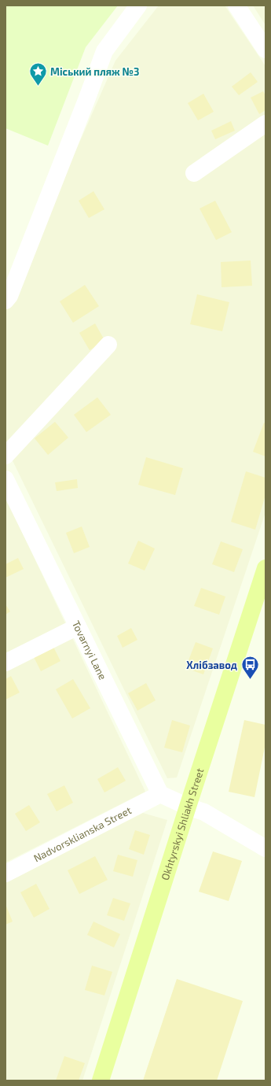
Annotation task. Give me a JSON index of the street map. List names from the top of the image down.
{
  "streets": {
    "main road": ["Okhtyrskyi Shliakh Street"],
    "street": ["Tovarnyi Lane", "Nadvorsklianska Street"]
  },
  "crossings": [
    ["Tovarnyi Lane", "Nadvorsklianska Street"]
  ],
  "places": {
    "place": ["Міський пляж №3"],
    "bus stop": ["Хлібзавод"]
  }
}
